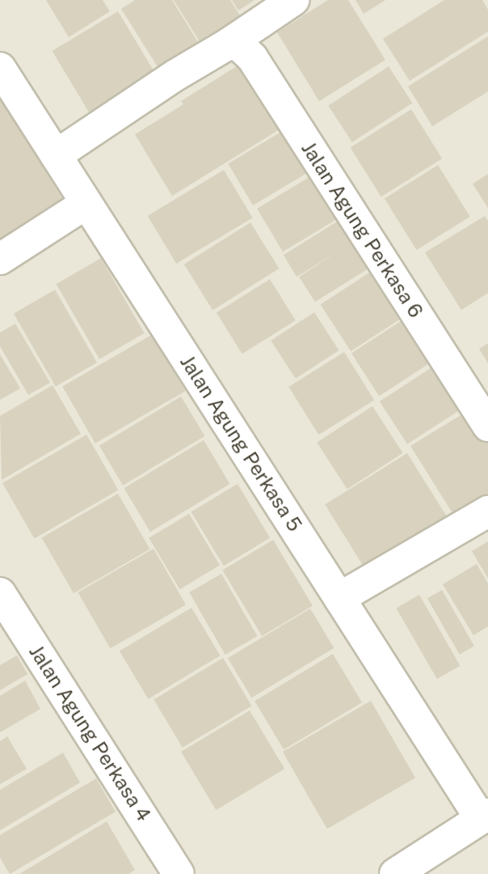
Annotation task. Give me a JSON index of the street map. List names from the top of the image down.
{
  "streets": {
    "street": ["Jalan Agung Perkasa 6", "Jalan Agung Perkasa 5", "Jalan Agung Perkasa 4"]
  }
}
